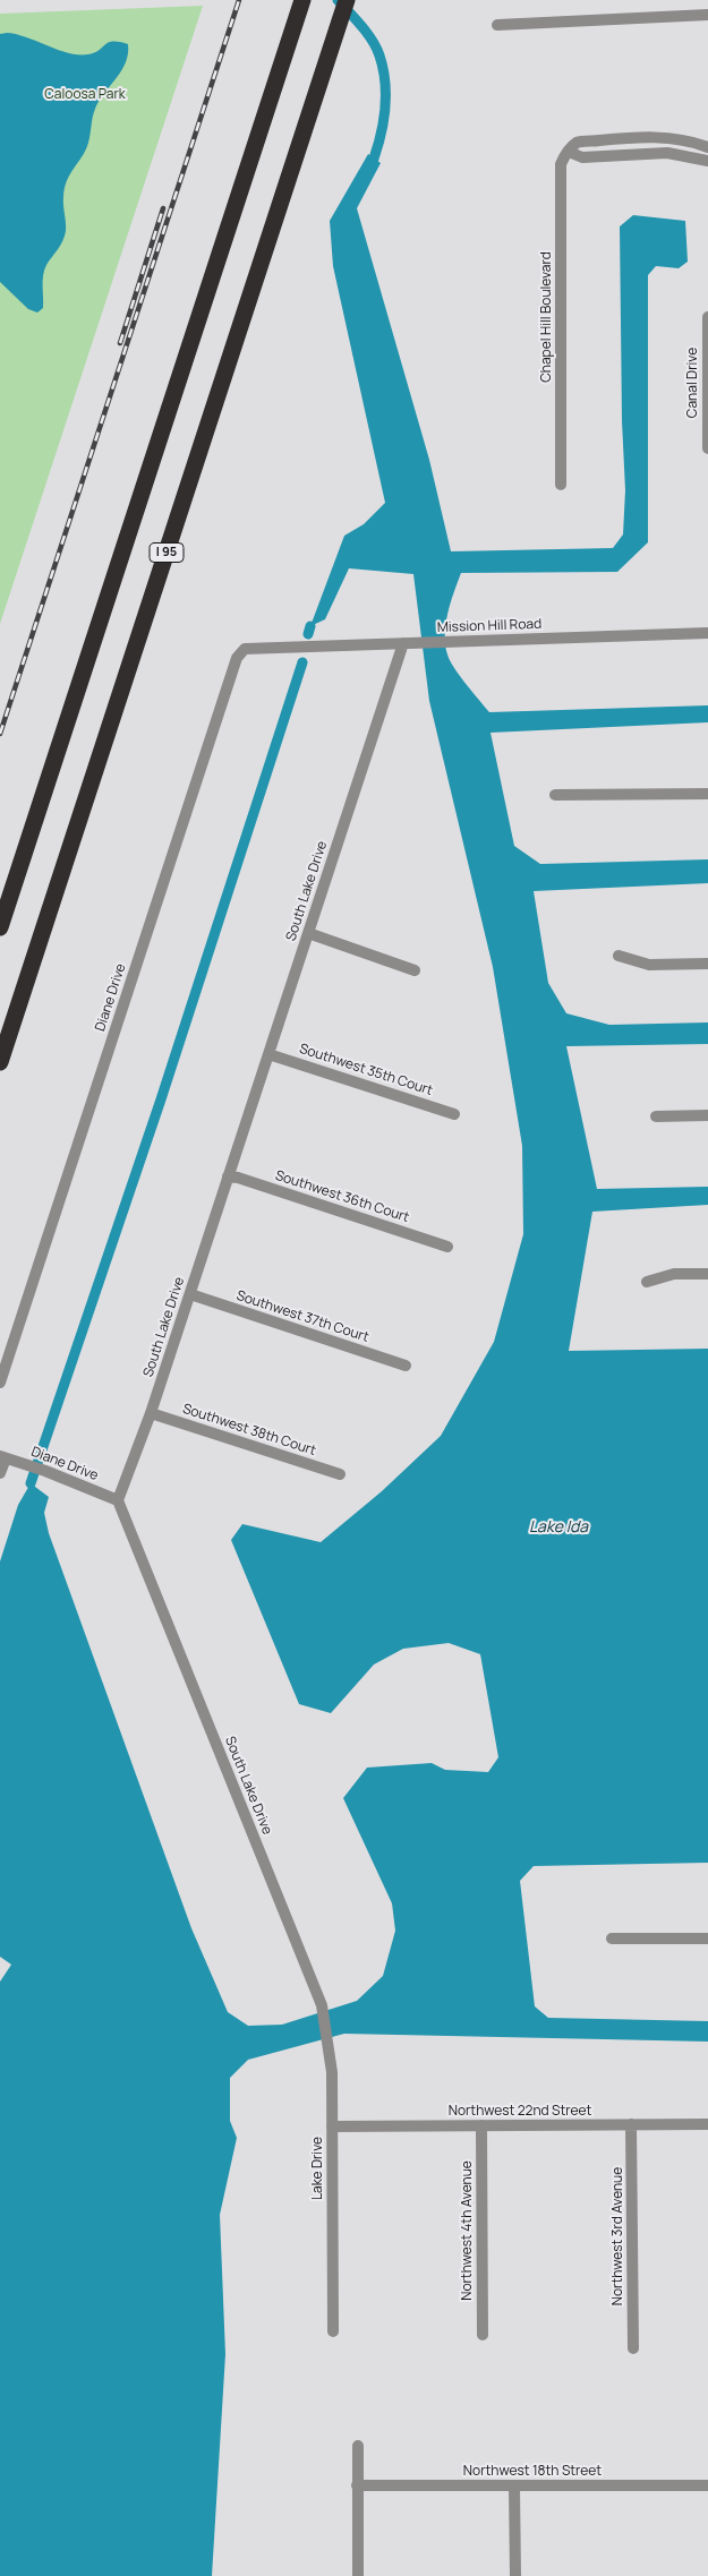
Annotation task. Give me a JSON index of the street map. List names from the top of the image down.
{
  "streets": {
    "highway": ["I 95"],
    "street": [
      "Chapel Hill Boulevard",
      "Canal Drive",
      "Mission Hill Road",
      "South Lake Drive",
      "Diane Drive",
      "Southwest 35th Court",
      "Southwest 36th Court",
      "Southwest 37th Court",
      "Southwest 38th Court",
      "Northwest 22nd Street",
      "Lake Drive",
      "Northwest 4th Avenue",
      "Northwest 3rd Avenue",
      "Northwest 18th Street"
    ]
  },
  "crossings": [
    ["Mission Hill Road", "South Lake Drive"],
    ["Mission Hill Road", "Diane Drive"],
    ["South Lake Drive", "Diane Drive"],
    ["South Lake Drive", "Southwest 35th Court"],
    ["South Lake Drive", "Southwest 36th Court"],
    ["South Lake Drive", "Southwest 37th Court"],
    ["South Lake Drive", "Southwest 38th Court"],
    ["South Lake Drive", "Lake Drive"],
    ["Northwest 22nd Street", "Lake Drive"],
    ["Northwest 22nd Street", "Northwest 4th Avenue"],
    ["Northwest 22nd Street", "Northwest 3rd Avenue"]
  ],
  "water": ["Lake Ida"],
  "parks": ["Caloosa Park"]
}
